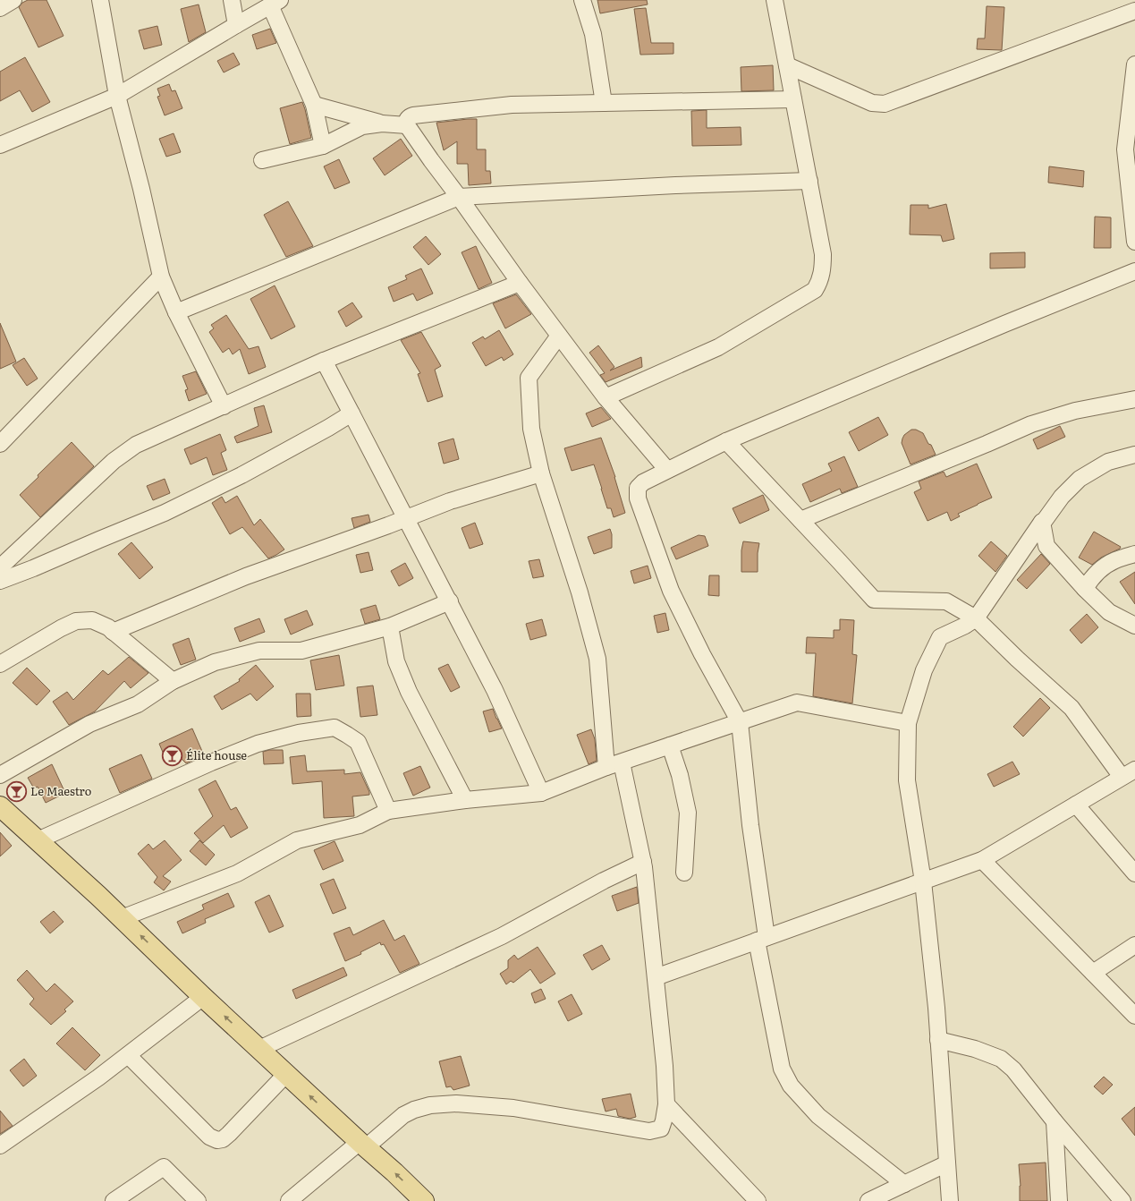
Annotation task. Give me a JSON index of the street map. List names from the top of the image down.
{
  "places": {
    "bar": ["Élite house", "Le Maestro"]
  }
}
